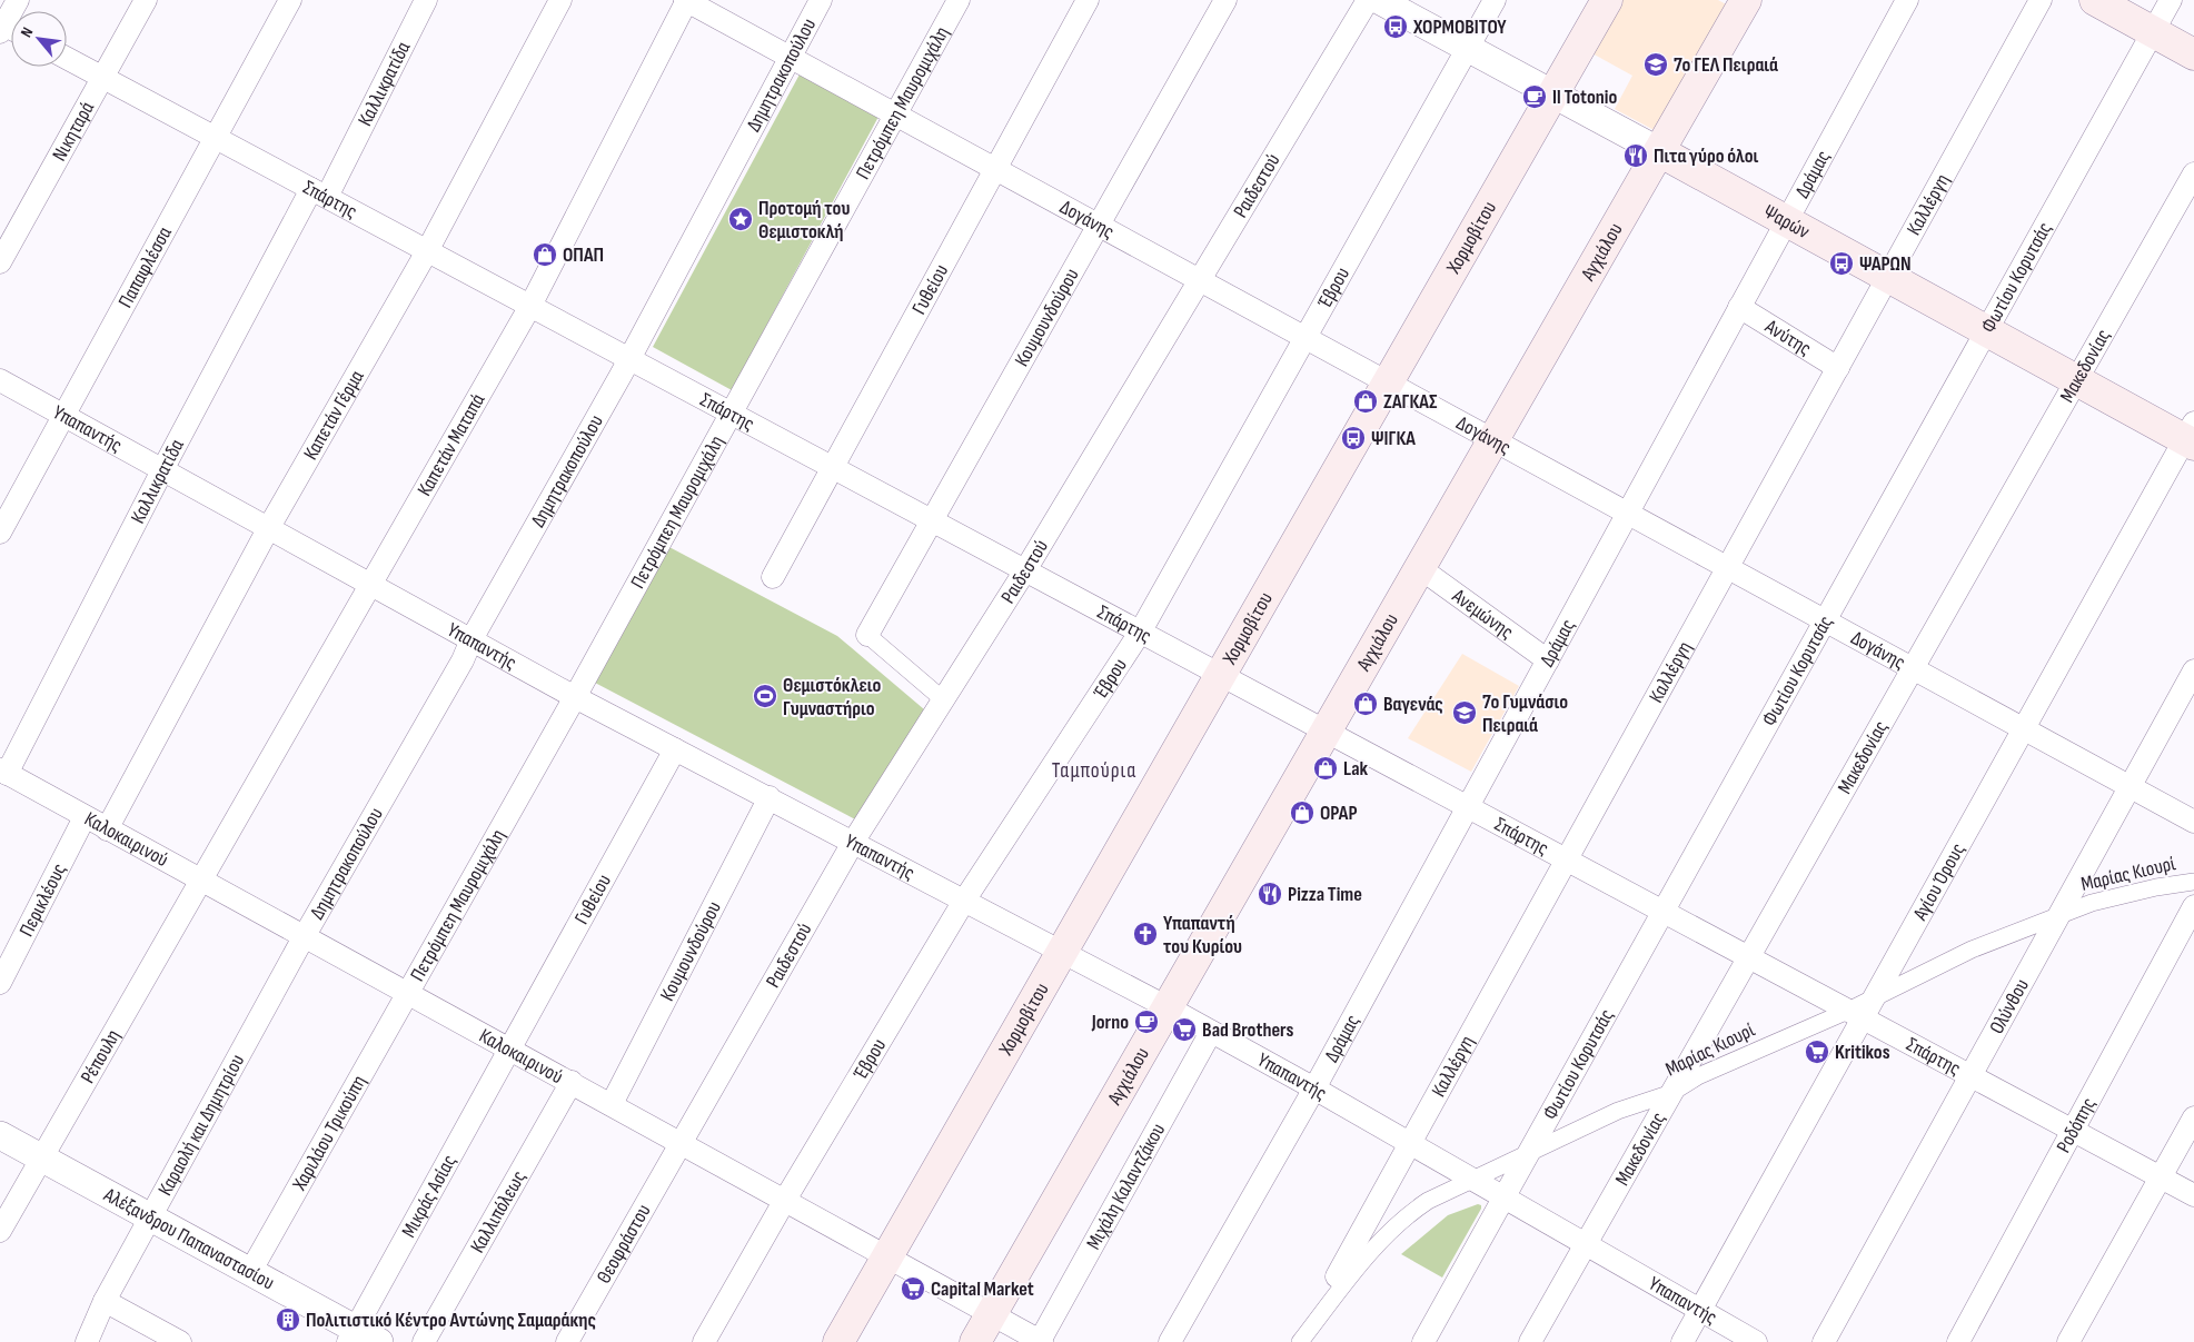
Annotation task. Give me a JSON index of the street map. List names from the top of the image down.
{
  "streets": {
    "main road": ["Ψαρών", "Χορμοβίτου", "Αγχιάλου"],
    "street": [
      "Δημητρακοπούλου",
      "Καλλικρατίδα",
      "Πετρόμπεη Μαυρομιχάλη",
      "Νικηταρά",
      "Δράμας",
      "Ραιδεστού",
      "Σπάρτης",
      "Καλλέργη",
      "Δογάνης",
      "Παπαφλέσσα",
      "Φωτίου Κορυτσάς",
      "Έβρου",
      "Γυθείου",
      "Κουμουνδούρου",
      "Ανύτης",
      "Μακεδονίας",
      "Καπετάν Γέρμα",
      "Υπαπαντής",
      "Καπετάν Ματαπά",
      "Ανεμώνης",
      "Καλοκαιρινού",
      "Μαρίας Κιουρί",
      "Αγίου Όρους",
      "Περικλέους",
      "Ολύνθου",
      "Ρέπουλη",
      "Καραολή και Δημητρίου",
      "Ροδόπης",
      "Χαριλάου Τρικούπη",
      "Μιχάλη Καλαντζάκου",
      "Μικράς Ασίας",
      "Καλλιπόλεως",
      "Αλέξανδρου Παπαναστασίου",
      "Θεοφράστου"
    ]
  },
  "crossings": [
    ["Δημητρακοπούλου", "Σπάρτης"],
    ["Δημητρακοπούλου", "Δογάνης"],
    ["Δημητρακοπούλου", "Υπαπαντής"],
    ["Δημητρακοπούλου", "Καλοκαιρινού"],
    ["Δημητρακοπούλου", "Καραολή και Δημητρίου"],
    ["Καλλικρατίδα", "Σπάρτης"],
    ["Καλλικρατίδα", "Υπαπαντής"],
    ["Καλλικρατίδα", "Καλοκαιρινού"],
    ["Πετρόμπεη Μαυρομιχάλη", "Σπάρτης"],
    ["Πετρόμπεη Μαυρομιχάλη", "Δογάνης"],
    ["Πετρόμπεη Μαυρομιχάλη", "Υπαπαντής"],
    ["Πετρόμπεη Μαυρομιχάλη", "Καλοκαιρινού"],
    ["Πετρόμπεη Μαυρομιχάλη", "Χαριλάου Τρικούπη"],
    ["Νικηταρά", "Σπάρτης"],
    ["Δράμας", "Σπάρτης"],
    ["Δράμας", "Δογάνης"],
    ["Δράμας", "Ψαρών"],
    ["Δράμας", "Ανύτης"],
    ["Δράμας", "Υπαπαντής"],
    ["Δράμας", "Ανεμώνης"],
    ["Ραιδεστού", "Σπάρτης"],
    ["Ραιδεστού", "Δογάνης"],
    ["Ραιδεστού", "Υπαπαντής"],
    ["Ραιδεστού", "Καλοκαιρινού"],
    ["Ραιδεστού", "Θεοφράστου"],
    ["Σπάρτης", "Καλλέργη"],
    ["Σπάρτης", "Χορμοβίτου"],
    ["Σπάρτης", "Αγχιάλου"],
    ["Σπάρτης", "Παπαφλέσσα"],
    ["Σπάρτης", "Φωτίου Κορυτσάς"],
    ["Σπάρτης", "Έβρου"],
    ["Σπάρτης", "Γυθείου"],
    ["Σπάρτης", "Κουμουνδούρου"],
    ["Σπάρτης", "Μακεδονίας"],
    ["Σπάρτης", "Καπετάν Γέρμα"],
    ["Σπάρτης", "Καπετάν Ματαπά"],
    ["Σπάρτης", "Μαρίας Κιουρί"],
    ["Σπάρτης", "Αγίου Όρους"],
    ["Σπάρτης", "Ολύνθου"],
    ["Σπάρτης", "Ροδόπης"],
    ["Καλλέργη", "Δογάνης"],
    ["Καλλέργη", "Ψαρών"],
    ["Καλλέργη", "Ανύτης"],
    ["Καλλέργη", "Υπαπαντής"],
    ["Καλλέργη", "Μαρίας Κιουρί"],
    ["Δογάνης", "Χορμοβίτου"],
    ["Δογάνης", "Αγχιάλου"],
    ["Δογάνης", "Φωτίου Κορυτσάς"],
    ["Δογάνης", "Έβρου"],
    ["Δογάνης", "Γυθείου"],
    ["Δογάνης", "Κουμουνδούρου"],
    ["Δογάνης", "Μακεδονίας"],
    ["Δογάνης", "Καπετάν Ματαπά"],
    ["Δογάνης", "Αγίου Όρους"],
    ["Δογάνης", "Ολύνθου"],
    ["Ψαρών", "Χορμοβίτου"],
    ["Ψαρών", "Αγχιάλου"],
    ["Ψαρών", "Φωτίου Κορυτσάς"],
    ["Ψαρών", "Έβρου"],
    ["Ψαρών", "Μακεδονίας"],
    ["Ψαρών", "Αγίου Όρους"],
    ["Χορμοβίτου", "Υπαπαντής"],
    ["Χορμοβίτου", "Καλοκαιρινού"],
    ["Αγχιάλου", "Υπαπαντής"],
    ["Αγχιάλου", "Ανεμώνης"],
    ["Αγχιάλου", "Καλοκαιρινού"],
    ["Παπαφλέσσα", "Υπαπαντής"],
    ["Φωτίου Κορυτσάς", "Υπαπαντής"],
    ["Φωτίου Κορυτσάς", "Μαρίας Κιουρί"],
    ["Έβρου", "Υπαπαντής"],
    ["Έβρου", "Καλοκαιρινού"],
    ["Γυθείου", "Υπαπαντής"],
    ["Γυθείου", "Καλοκαιρινού"],
    ["Γυθείου", "Μικράς Ασίας"],
    ["Κουμουνδούρου", "Υπαπαντής"],
    ["Κουμουνδούρου", "Καλοκαιρινού"],
    ["Μακεδονίας", "Υπαπαντής"],
    ["Μακεδονίας", "Μαρίας Κιουρί"],
    ["Καπετάν Γέρμα", "Υπαπαντής"],
    ["Καπετάν Γέρμα", "Καλοκαιρινού"],
    ["Υπαπαντής", "Καπετάν Ματαπά"],
    ["Υπαπαντής", "Μαρίας Κιουρί"],
    ["Υπαπαντής", "Αγίου Όρους"],
    ["Υπαπαντής", "Μιχάλη Καλαντζάκου"],
    ["Καπετάν Ματαπά", "Καλοκαιρινού"],
    ["Καπετάν Ματαπά", "Ρέπουλη"],
    ["Καλοκαιρινού", "Περικλέους"],
    ["Καλοκαιρινού", "Ρέπουλη"],
    ["Καλοκαιρινού", "Καραολή και Δημητρίου"],
    ["Καλοκαιρινού", "Χαριλάου Τρικούπη"],
    ["Καλοκαιρινού", "Μιχάλη Καλαντζάκου"],
    ["Καλοκαιρινού", "Μικράς Ασίας"],
    ["Καλοκαιρινού", "Καλλιπόλεως"],
    ["Καλοκαιρινού", "Θεοφράστου"],
    ["Μαρίας Κιουρί", "Αγίου Όρους"],
    ["Μαρίας Κιουρί", "Ολύνθου"],
    ["Ρέπουλη", "Αλέξανδρου Παπαναστασίου"],
    ["Καραολή και Δημητρίου", "Αλέξανδρου Παπαναστασίου"],
    ["Χαριλάου Τρικούπη", "Αλέξανδρου Παπαναστασίου"],
    ["Μικράς Ασίας", "Αλέξανδρου Παπαναστασίου"]
  ],
  "districts": ["Ταμπούρια"],
  "places": {
    "bus stop": ["ΧΟΡΜΟΒΙΤΟΥ", "ΨΑΡΩΝ", "ΨΙΓΚΑ"],
    "school or university": ["7ο ΓΕΛ Πειραιά", "7ο Γυμνάσιο Πειραιά"],
    "cafe": ["Il Totonio", "Jorno"],
    "restaurant": ["Πιτα γύρο όλοι", "Pizza Time"],
    "place": ["Προτομή του Θεμιστοκλή"],
    "shop": [
      "ΟΠΑΠ",
      "ΖΑΓΚΑΣ",
      "Βαγενάς",
      "Lak",
      "OPAP"
    ],
    "sports": ["Θεμιστόκλειο Γυμναστήριο"],
    "church": ["Υπαπαντή του Κυρίου"],
    "supermarket": ["Bad Brothers", "Kritikos", "Capital Market"],
    "building": ["Πολιτιστικό Κέντρο Αντώνης Σαμαράκης"]
  },
  "north": "top left"
}
